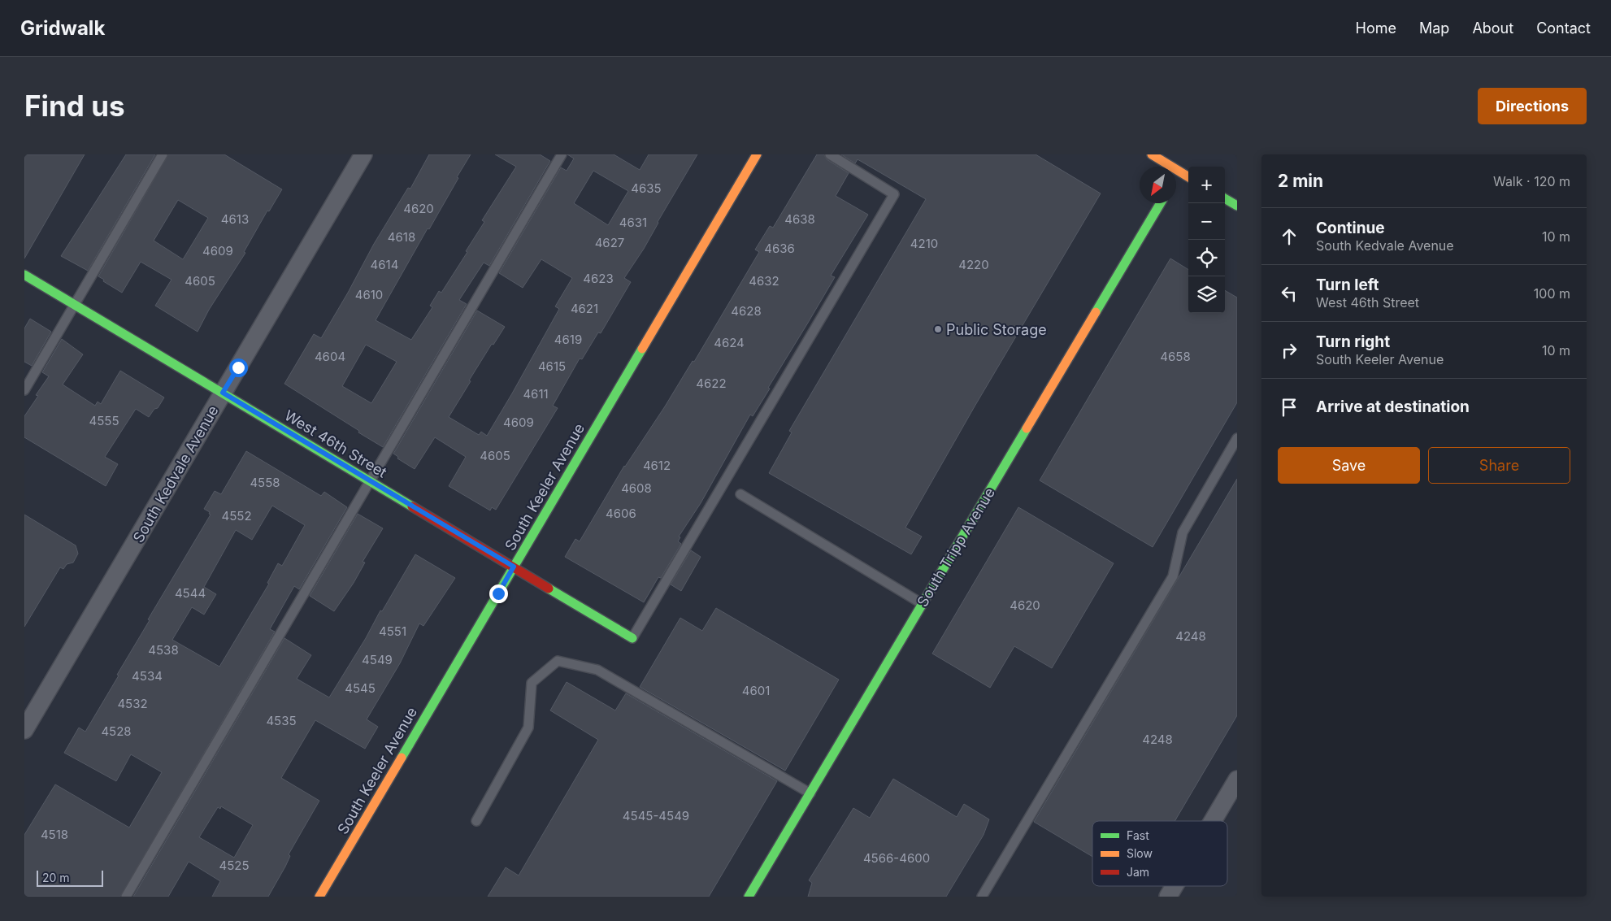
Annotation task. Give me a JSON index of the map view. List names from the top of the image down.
{
  "streets": {
    "street": [
      "West 46th Street",
      "South Kedvale Avenue",
      "South Keeler Avenue",
      "South Tripp Avenue"
    ]
  },
  "crossings": [
    ["West 46th Street", "South Kedvale Avenue"],
    ["West 46th Street", "South Keeler Avenue"]
  ],
  "places": ["Public Storage"],
  "house_numbers": [
    "4635",
    "4620",
    "4613",
    "4638",
    "4631",
    "4618",
    "4627",
    "4210",
    "4636",
    "4609",
    "4614",
    "4220",
    "4623",
    "4605",
    "4632",
    "4610",
    "4621",
    "4628",
    "4619",
    "4624",
    "4604",
    "4658",
    "4615",
    "4622",
    "4611",
    "4555",
    "4609",
    "4605",
    "4612",
    "4558",
    "4608",
    "4606",
    "4552",
    "4544",
    "4620",
    "4551",
    "4248",
    "4538",
    "4549",
    "4534",
    "4545",
    "4601",
    "4532",
    "4535",
    "4528",
    "4248",
    "4545-4549",
    "4518",
    "4566-4600",
    "4525"
  ],
  "legend": ["Fast", "Slow", "Jam"],
  "scale_bar": "20 m",
  "north": "bottom left",
  "page": {
    "header": "Gridwalk",
    "nav": [
      "Home",
      "Map",
      "About",
      "Contact"
    ],
    "buttons": [
      "Directions",
      ["Save", "Share"]
    ],
    "title": "Find us",
    "heading": ["2 min", "Walk · 120 m"],
    "map_buttons": ["+", "−"],
    "list": [
      ["Continue", "South Kedvale Avenue", "10 m"],
      ["Turn left", "West 46th Street", "100 m"],
      ["Turn right", "South Keeler Avenue", "10 m"],
      "Arrive at destination"
    ],
    "scale": "20 m"
  }
}
